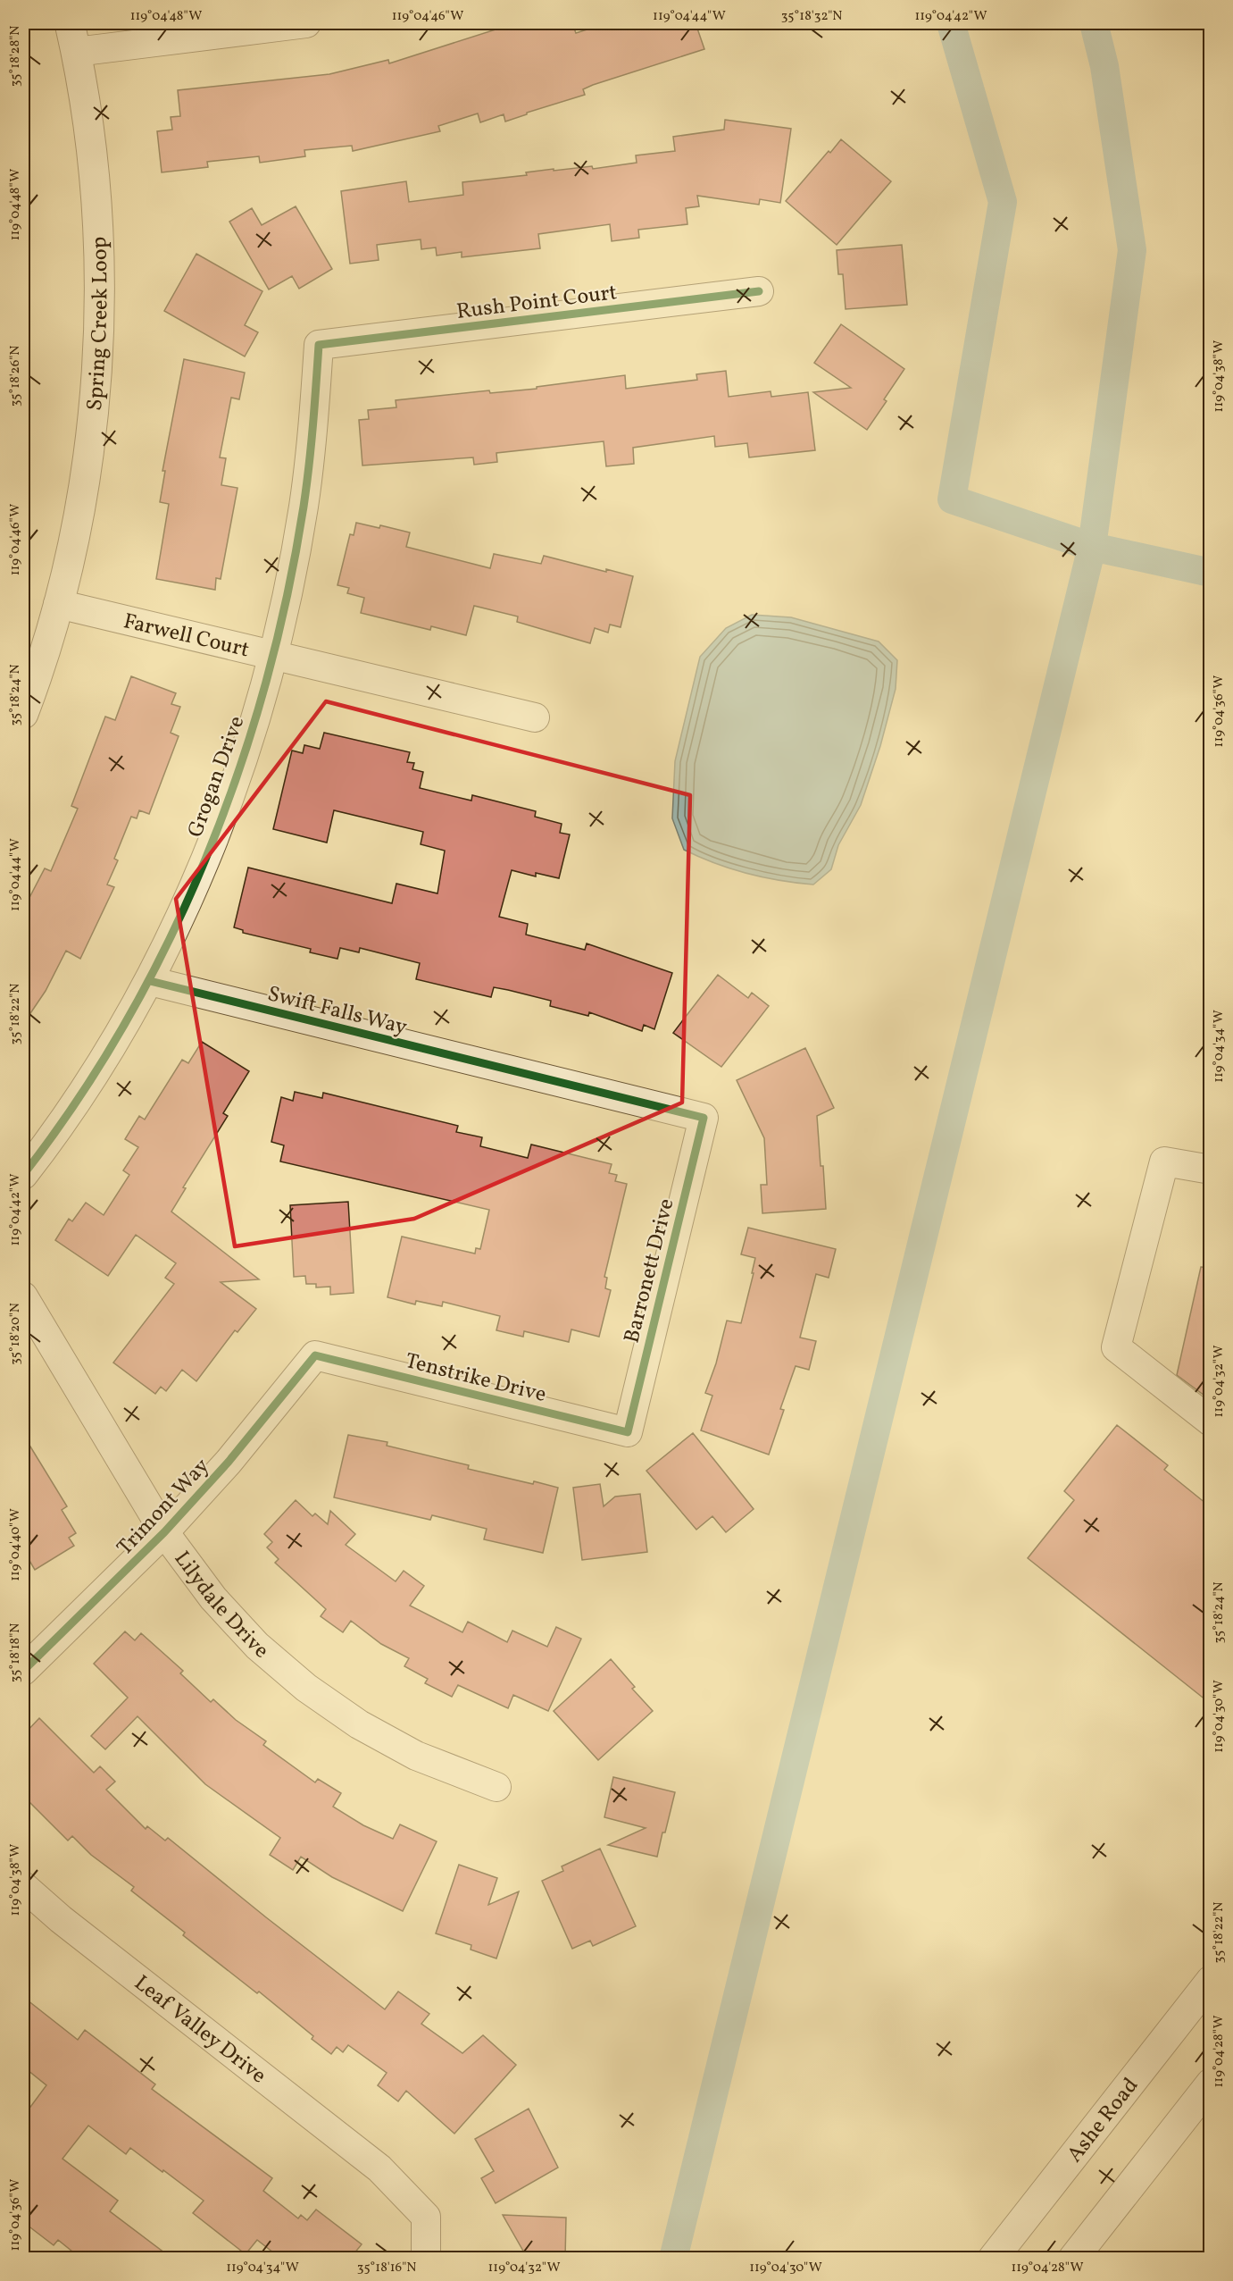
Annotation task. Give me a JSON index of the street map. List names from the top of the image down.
{
  "streets": {
    "street": [
      "Rush Point Court",
      "Spring Creek Loop",
      "Farwell Court",
      "Grogan Drive",
      "Swift Falls Way",
      "Barronett Drive",
      "Tenstrike Drive",
      "Trimont Way",
      "Lilydale Drive",
      "Leaf Valley Drive",
      "Ashe Road"
    ]
  },
  "crossings": [
    ["Rush Point Court", "Grogan Drive"],
    ["Spring Creek Loop", "Farwell Court"],
    ["Farwell Court", "Grogan Drive"],
    ["Grogan Drive", "Swift Falls Way"],
    ["Swift Falls Way", "Barronett Drive"],
    ["Barronett Drive", "Tenstrike Drive"],
    ["Tenstrike Drive", "Trimont Way"],
    ["Trimont Way", "Lilydale Drive"]
  ],
  "coordinates": [
    "119°04'48\"W",
    "119°04'46\"W",
    "119°04'44\"W",
    "35°18'32\"N",
    "119°04'42\"W",
    "35°18'28\"N",
    "35°18'26\"N",
    "119°04'38\"W",
    "35°18'24\"N",
    "119°04'36\"W",
    "35°18'22\"N",
    "119°04'34\"W",
    "35°18'20\"N",
    "119°04'32\"W",
    "119°04'40\"W",
    "35°18'18\"N",
    "119°04'30\"W",
    "119°04'28\"W",
    "35°18'16\"N"
  ]
}
